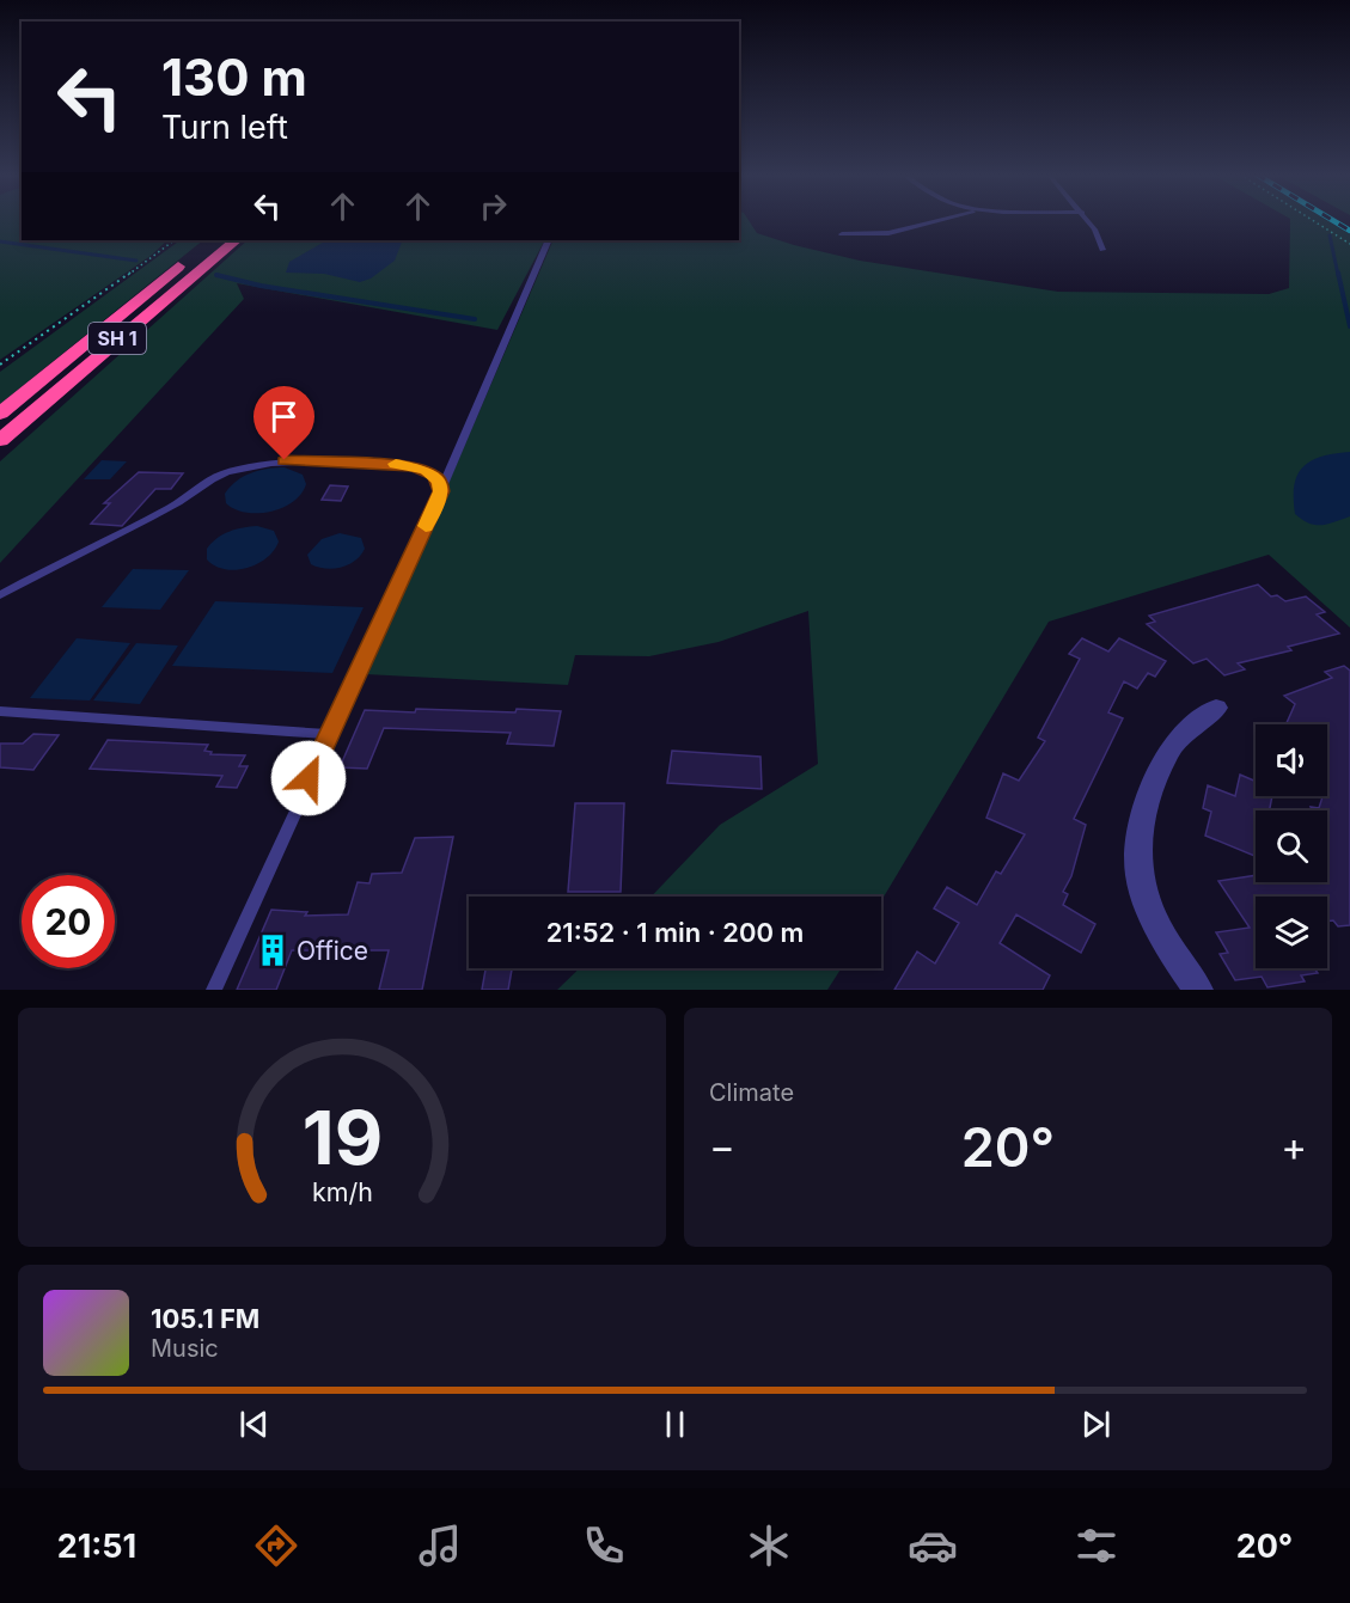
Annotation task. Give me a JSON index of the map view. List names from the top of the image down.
{
  "streets": {
    "highway": ["SH 1"]
  },
  "places": {
    "building": ["Office"]
  },
  "page": {
    "turn": ["130 m", "Turn left"],
    "limit": "20",
    "trip": "21:52 · 1 min · 200 m",
    "tile": "Climate",
    "heat": ["−", "20°", "+"],
    "song": ["105.1 FM", "Music"],
    "tabs": ["21:51", "20°"],
    "gauge": ["19", "km/h"]
  }
}
